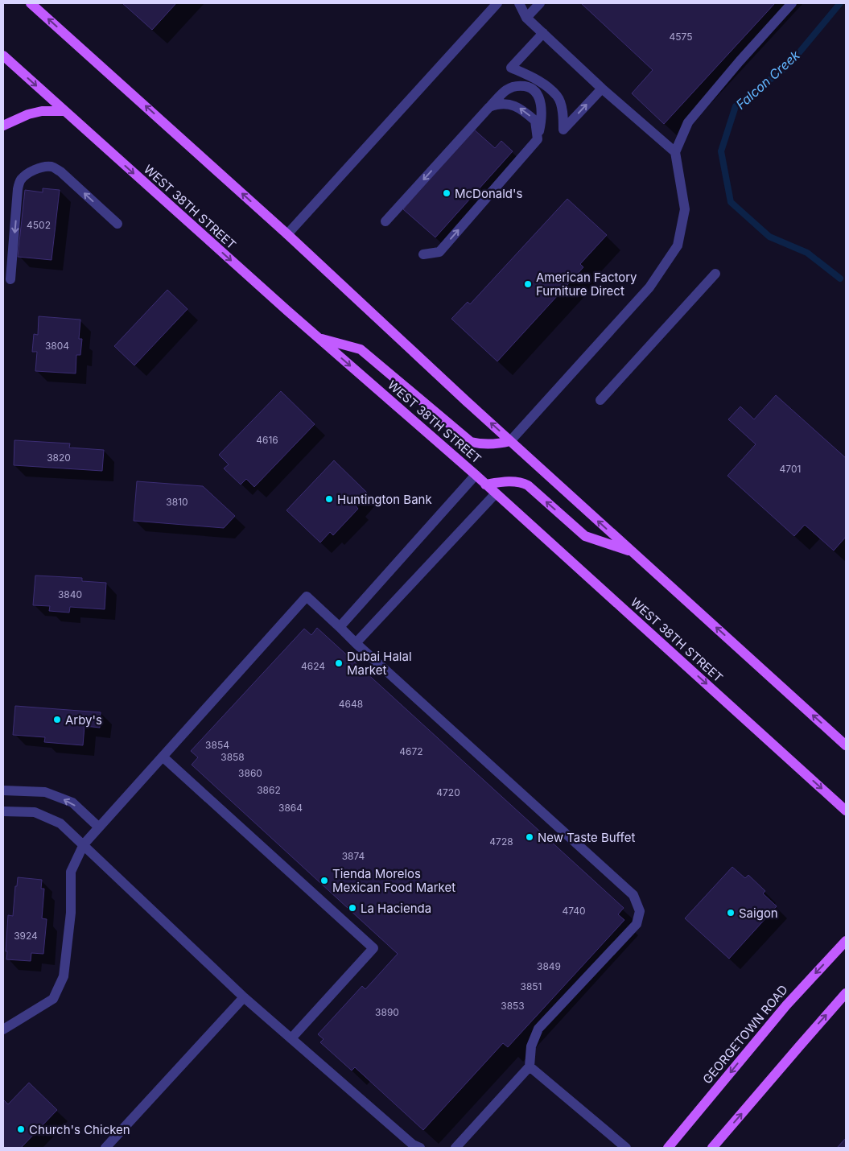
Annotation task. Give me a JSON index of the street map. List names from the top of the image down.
{
  "streets": {
    "main road": ["WEST 38TH STREET", "GEORGETOWN ROAD"]
  },
  "water": ["Falcon Creek"],
  "places": [
    "McDonald's",
    "American Factory Furniture Direct",
    "Huntington Bank",
    "Dubai Halal Market",
    "Arby's",
    "New Taste Buffet",
    "Tienda Morelos Mexican Food Market",
    "La Hacienda",
    "Saigon",
    "Church's Chicken"
  ],
  "house_numbers": [
    "4575",
    "4502",
    "3804",
    "4616",
    "3820",
    "4701",
    "3810",
    "3840",
    "4624",
    "4648",
    "3854",
    "4672",
    "3858",
    "3860",
    "3862",
    "4720",
    "3864",
    "4728",
    "3874",
    "4740",
    "3924",
    "3849",
    "3851",
    "3853",
    "3890"
  ]
}
